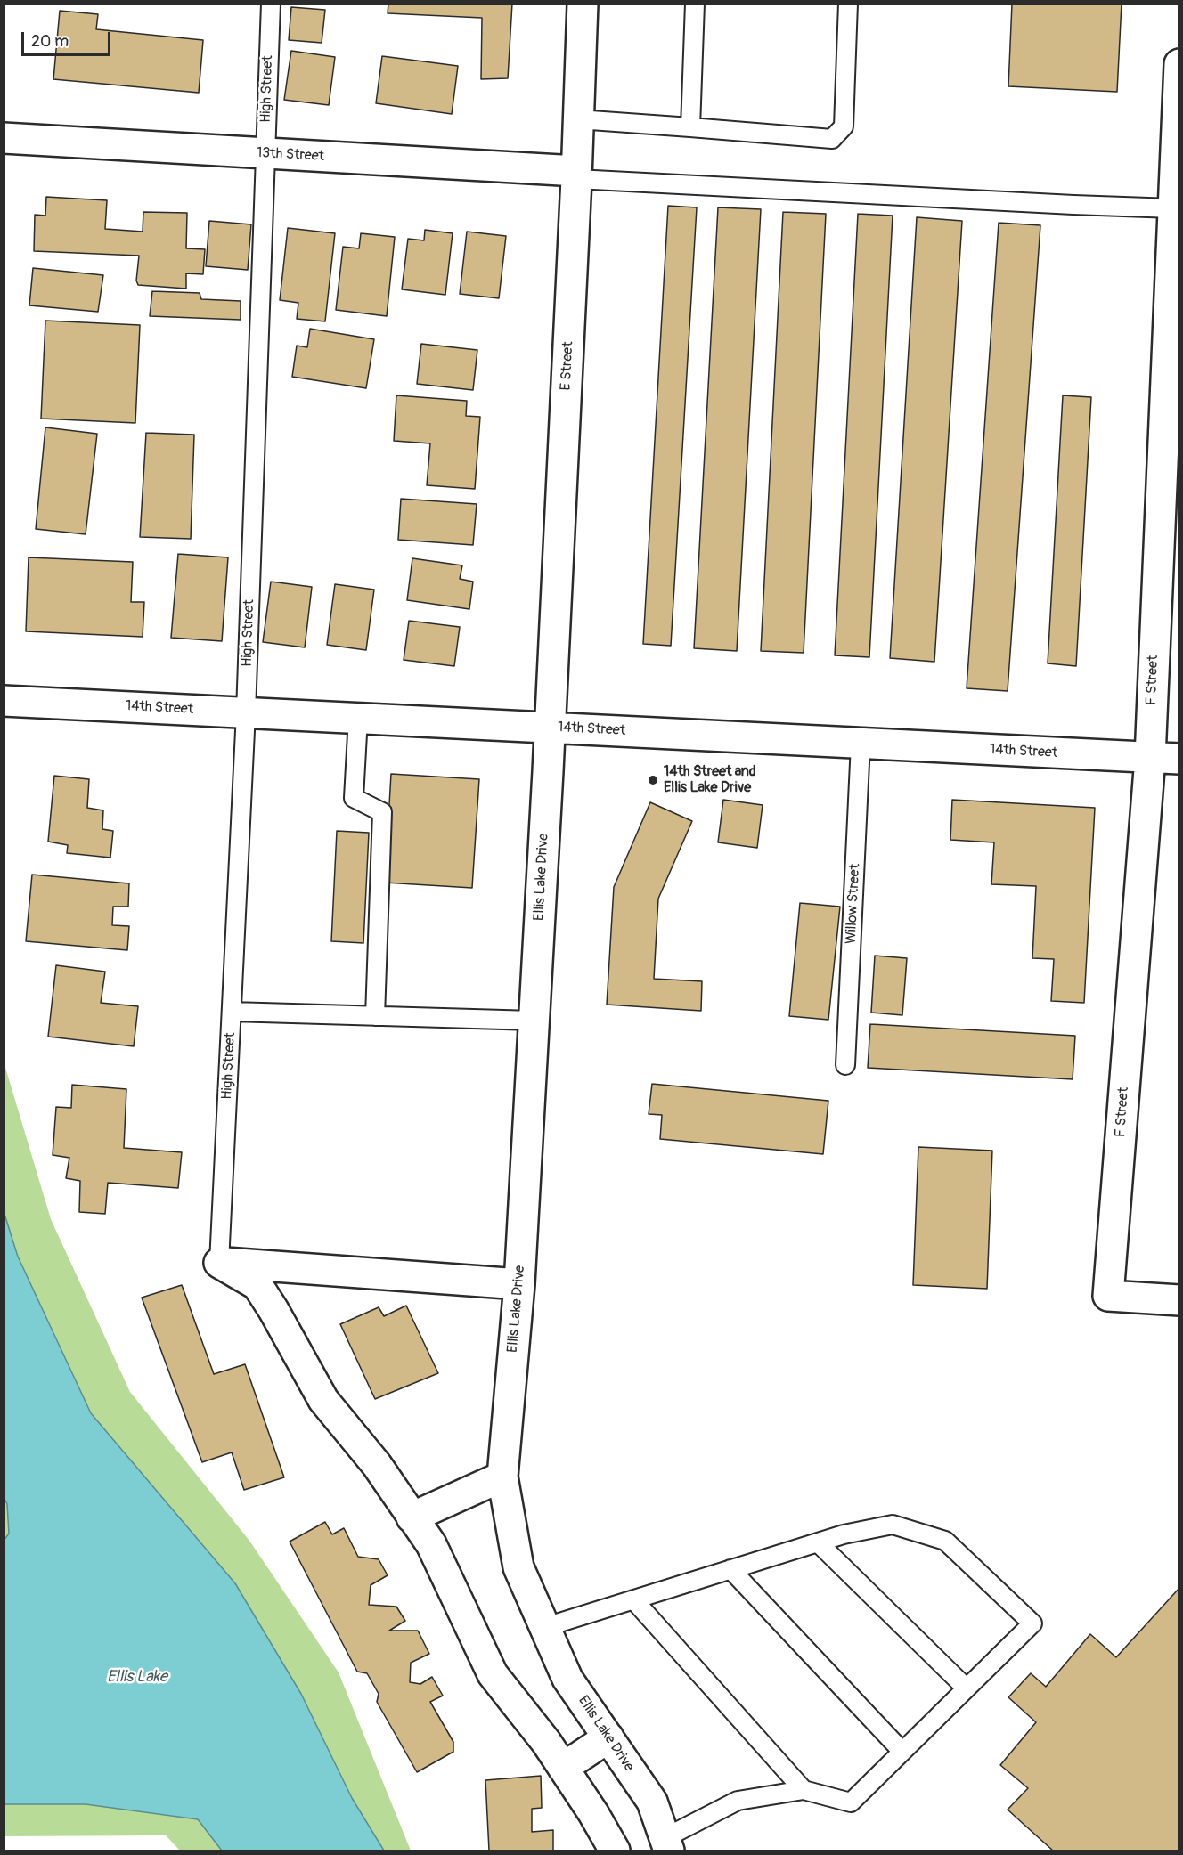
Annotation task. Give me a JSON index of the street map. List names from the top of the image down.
{
  "streets": {
    "street": [
      "13th Street",
      "E Street",
      "F Street",
      "14th Street",
      "Ellis Lake Drive"
    ],
    "lane": ["High Street", "Willow Street"]
  },
  "crossings": [
    ["High Street", "13th Street"],
    ["High Street", "14th Street"],
    ["13th Street", "E Street"],
    ["E Street", "14th Street"],
    ["E Street", "Ellis Lake Drive"],
    ["F Street", "14th Street"],
    ["14th Street", "Ellis Lake Drive"],
    ["14th Street", "Willow Street"]
  ],
  "water": ["Ellis Lake"],
  "places": ["14th Street and Ellis Lake Drive"],
  "scale_bar": "20 m"
}
